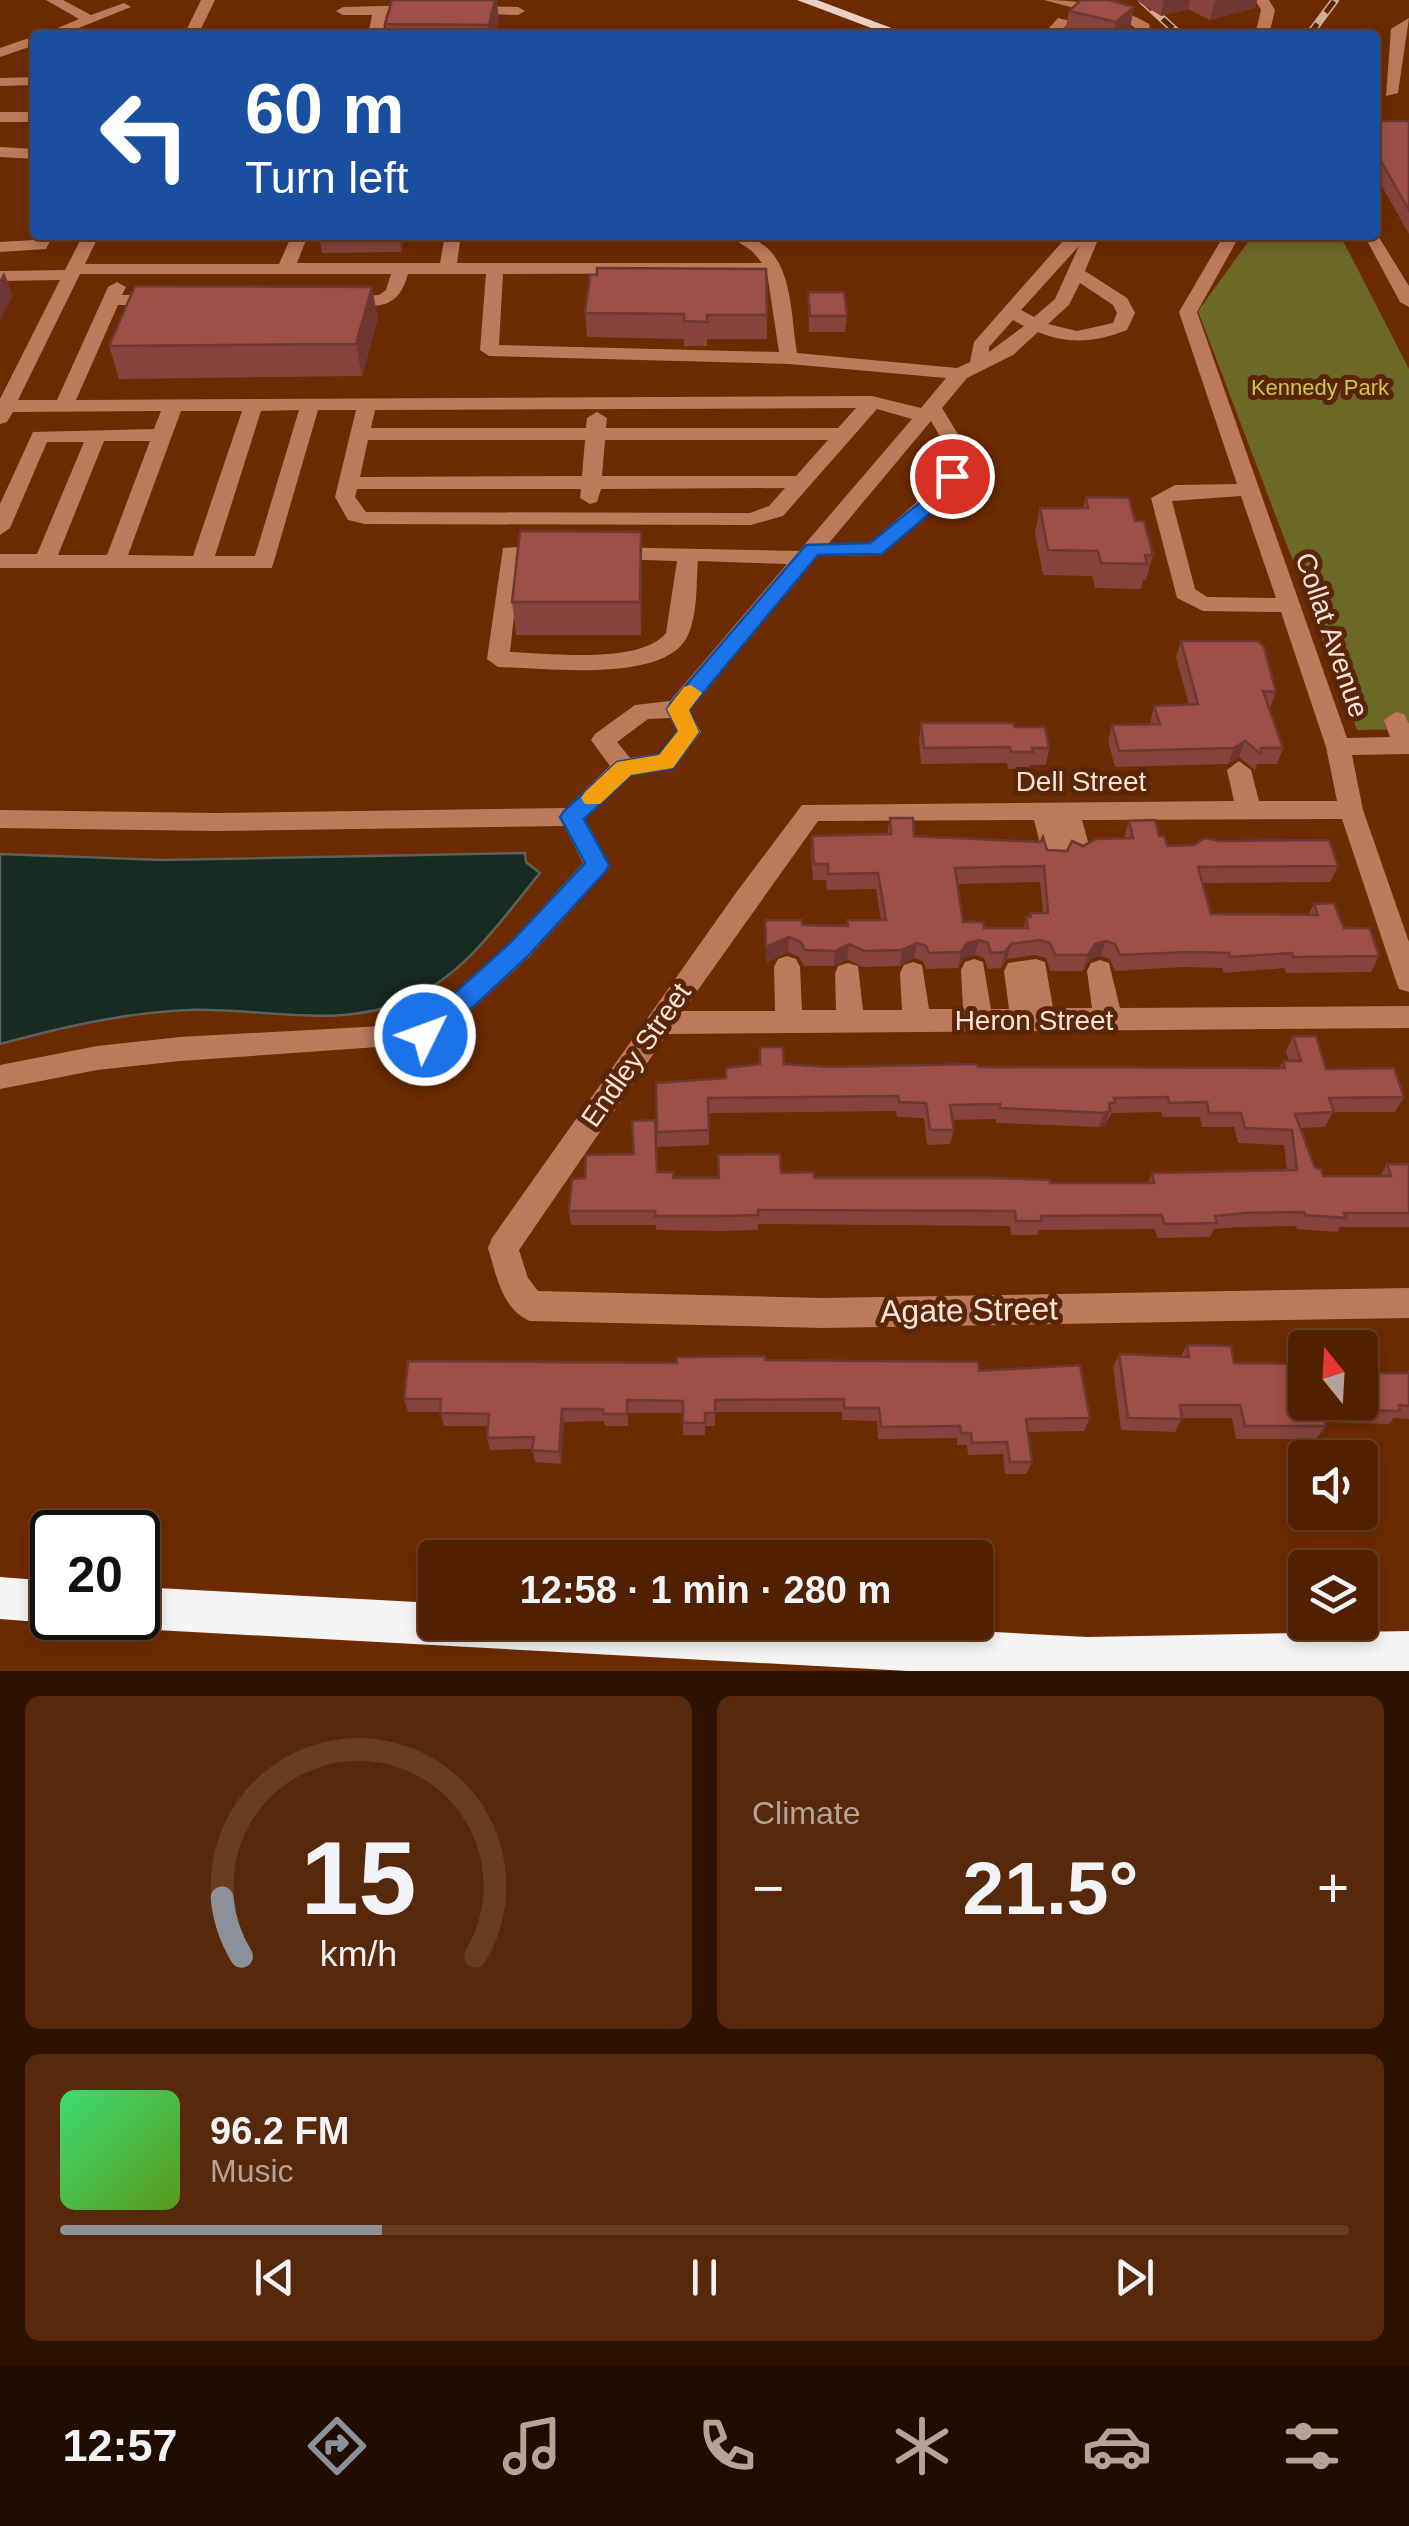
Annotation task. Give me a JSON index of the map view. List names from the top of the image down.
{
  "streets": {
    "street": [
      "Collat Avenue",
      "Dell Street",
      "Heron Street",
      "Endley Street",
      "Agate Street"
    ]
  },
  "crossings": [
    ["Collat Avenue", "Dell Street"],
    ["Dell Street", "Endley Street"],
    ["Heron Street", "Endley Street"],
    ["Endley Street", "Agate Street"]
  ],
  "parks": ["Kennedy Park"],
  "north": "top",
  "page": {
    "turn": ["60 m", "Turn left"],
    "limit": "20",
    "trip": "12:58 · 1 min · 280 m",
    "tile": "Climate",
    "heat": ["−", "21.5°", "+"],
    "song": ["96.2 FM", "Music"],
    "tabs": "12:57",
    "gauge": ["15", "km/h"]
  }
}
